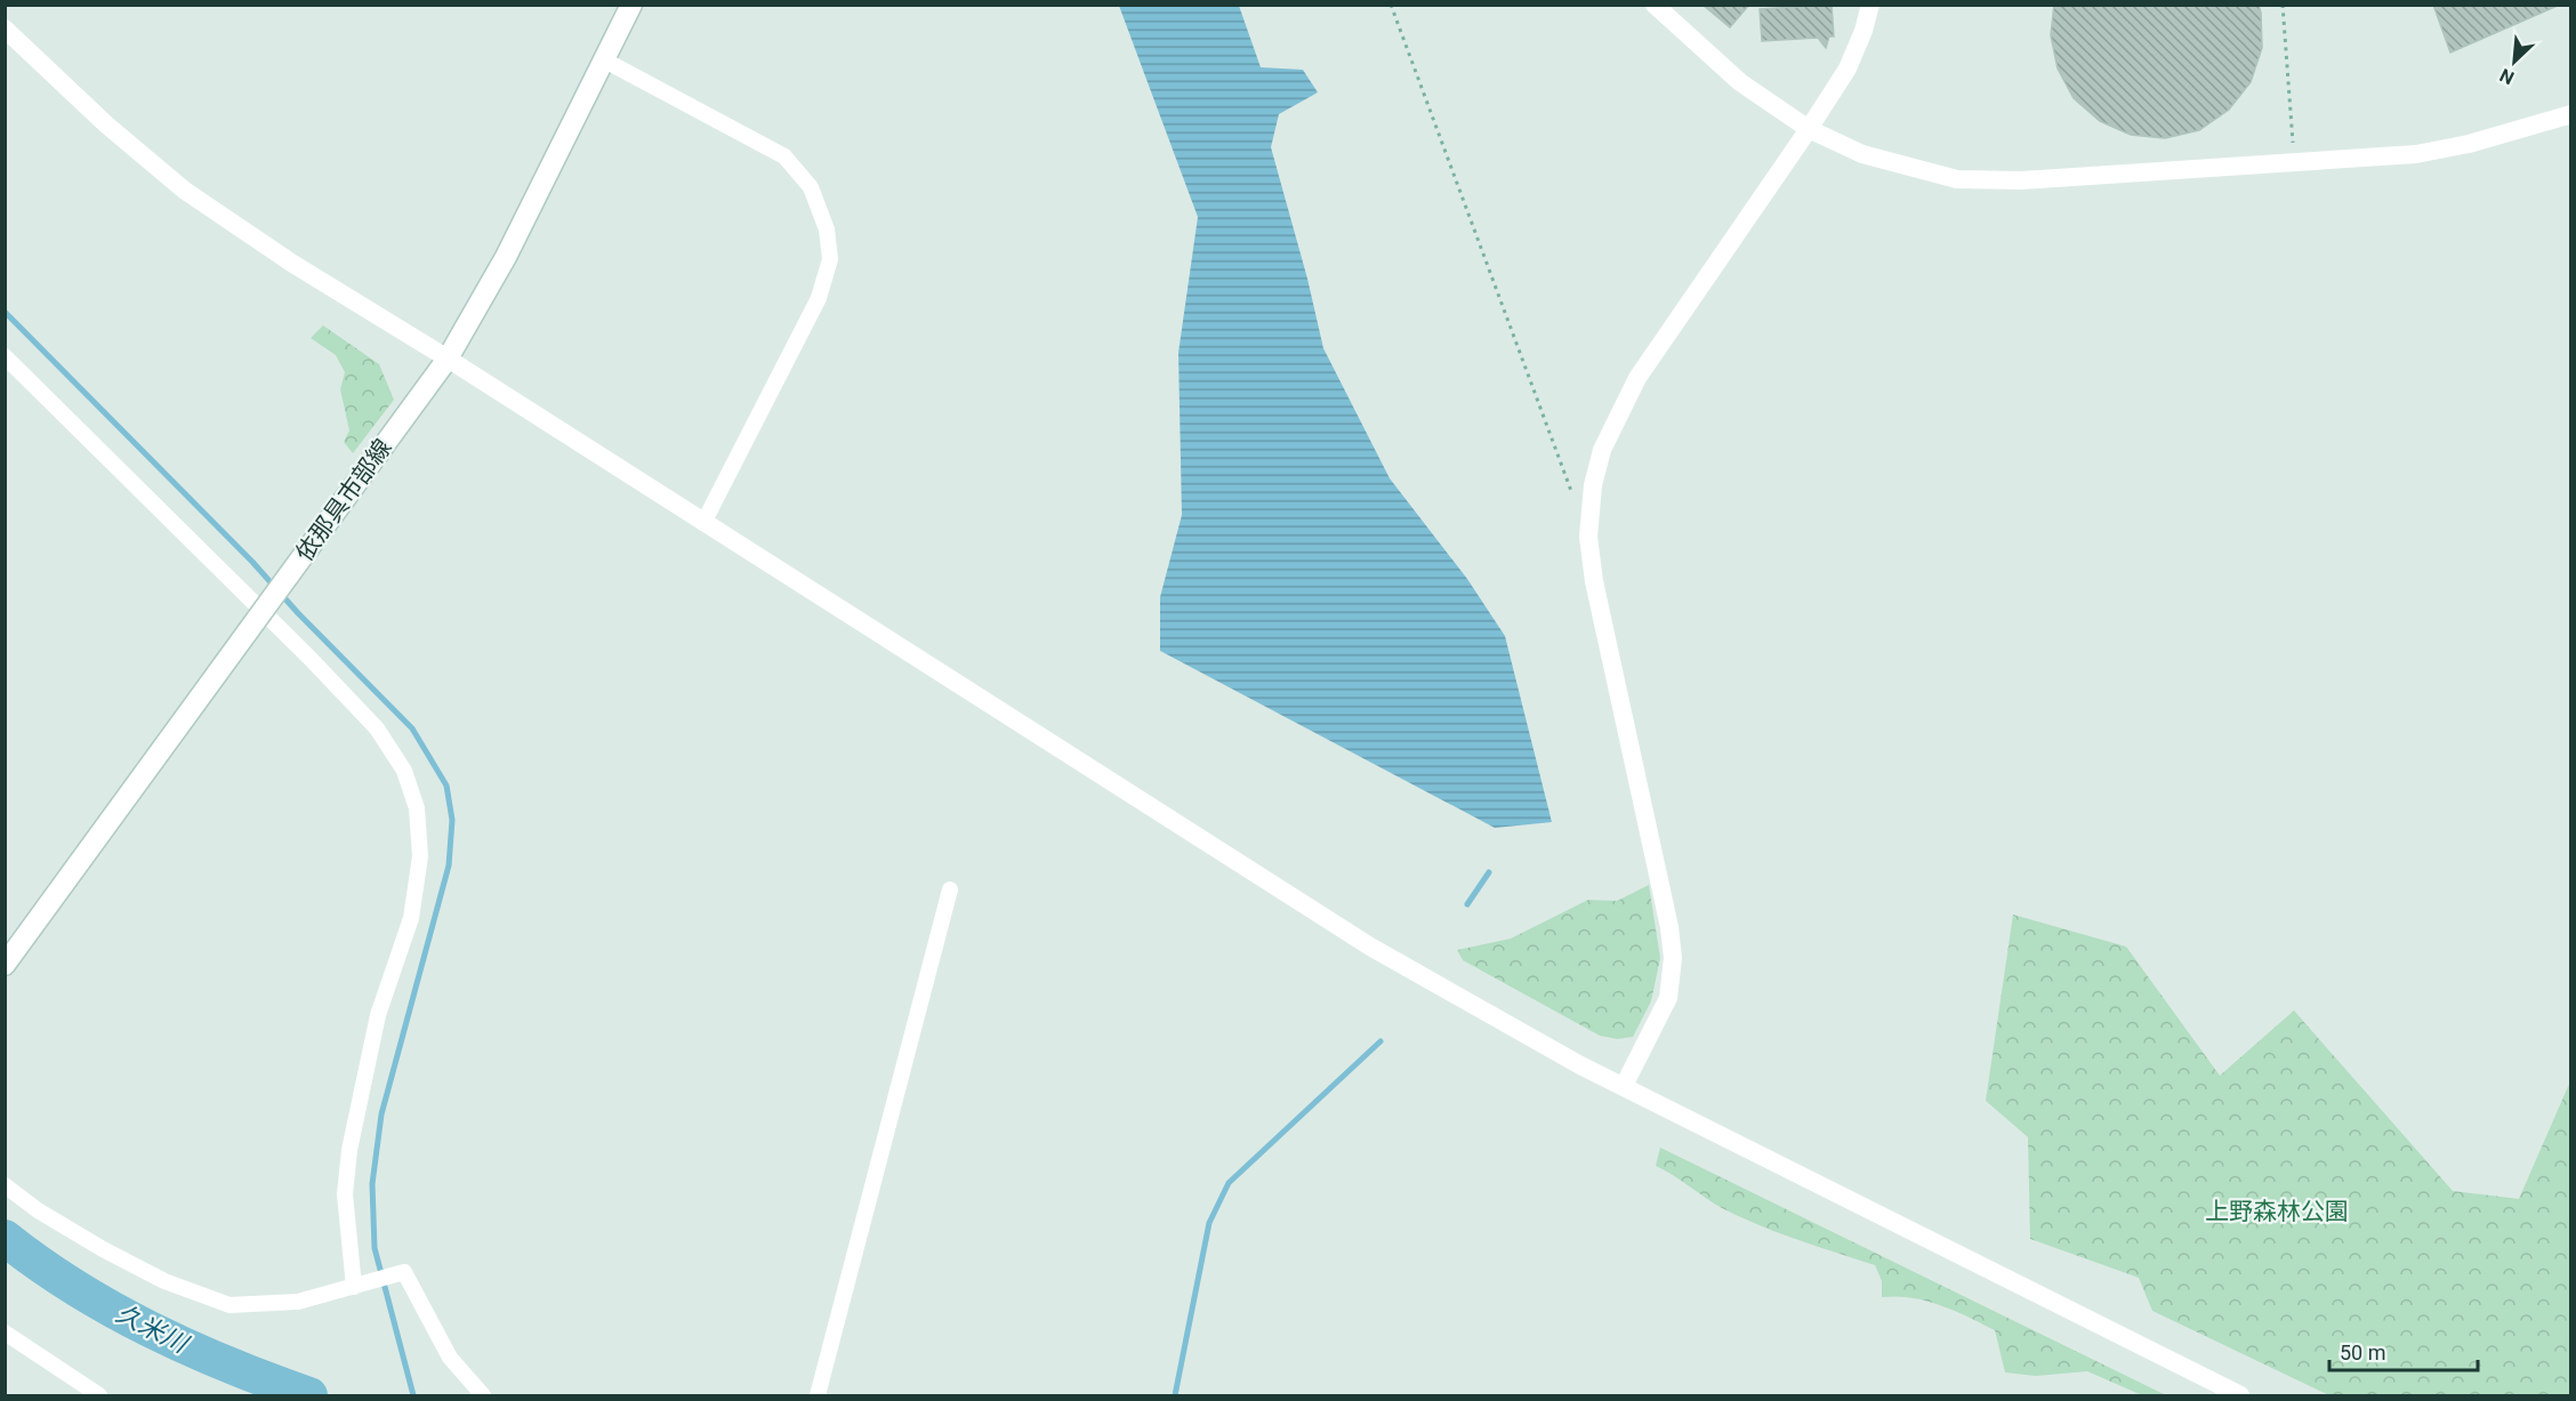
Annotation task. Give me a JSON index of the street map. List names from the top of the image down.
{
  "streets": {
    "main road": ["依那具市部線"]
  },
  "water": ["久米川"],
  "parks": ["上野森林公園"],
  "scale_bar": "50 m",
  "north": "bottom left"
}
